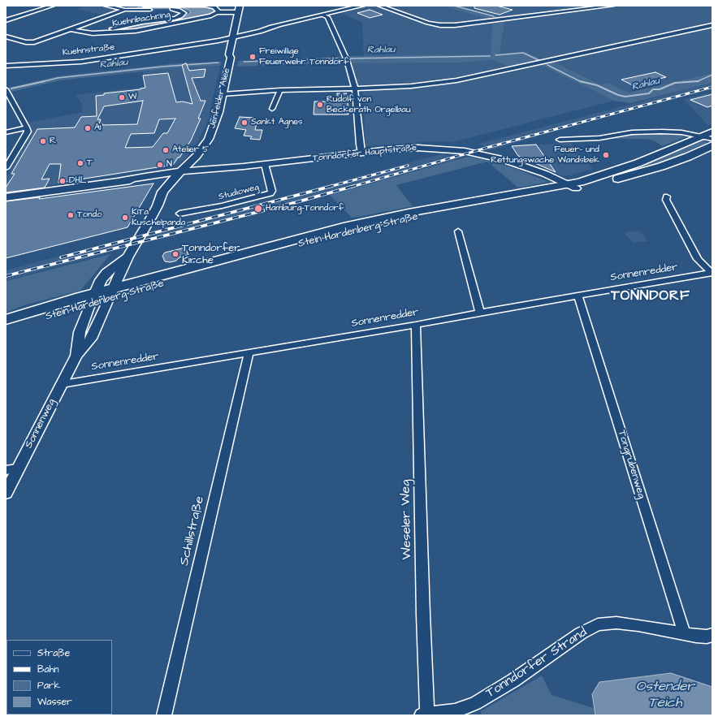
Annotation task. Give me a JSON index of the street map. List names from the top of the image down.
{
  "streets": {
    "main road": [
      "Jenfelder Allee",
      "Tonndorfer Hauptstraße",
      "Stein-Hardenberg-Straße",
      "Sonnenweg"
    ],
    "street": [
      "Kuehnbachring",
      "Kuehnstraße",
      "Studioweg",
      "Sonnenredder",
      "Tongrubenweg",
      "Weseler Weg",
      "Schillstraße",
      "Tonndorfer Strand"
    ]
  },
  "crossings": [
    ["Kuehnbachring", "Jenfelder Allee"],
    ["Kuehnstraße", "Jenfelder Allee"],
    ["Jenfelder Allee", "Tonndorfer Hauptstraße"],
    ["Jenfelder Allee", "Sonnenweg"],
    ["Tonndorfer Hauptstraße", "Studioweg"],
    ["Tonndorfer Hauptstraße", "Stein-Hardenberg-Straße"],
    ["Tonndorfer Hauptstraße", "Sonnenweg"],
    ["Stein-Hardenberg-Straße", "Sonnenweg"],
    ["Sonnenredder", "Sonnenweg"],
    ["Sonnenredder", "Tongrubenweg"],
    ["Sonnenredder", "Weseler Weg"],
    ["Sonnenredder", "Schillstraße"],
    ["Tongrubenweg", "Tonndorfer Strand"],
    ["Weseler Weg", "Tonndorfer Strand"]
  ],
  "districts": ["TONNDORF"],
  "water": ["Rahlau", "Ostender Teich"],
  "places": [
    "Freiwillige Feuerwehr Tonndorf",
    "W",
    "Rudolf von Beckerath Orgelbau",
    "Sankt Agnes",
    "A1",
    "R",
    "Atelier 5",
    "Feuer- und Rettungswache Wandsbek",
    "T",
    "N",
    "DHL",
    "Hamburg-Tonndorf",
    "Tondo",
    "KiTa Kuschelpanda",
    "Tonndorfer Kirche"
  ],
  "legend": [
    "Straße",
    "Bahn",
    "Park",
    "Wasser"
  ]
}
